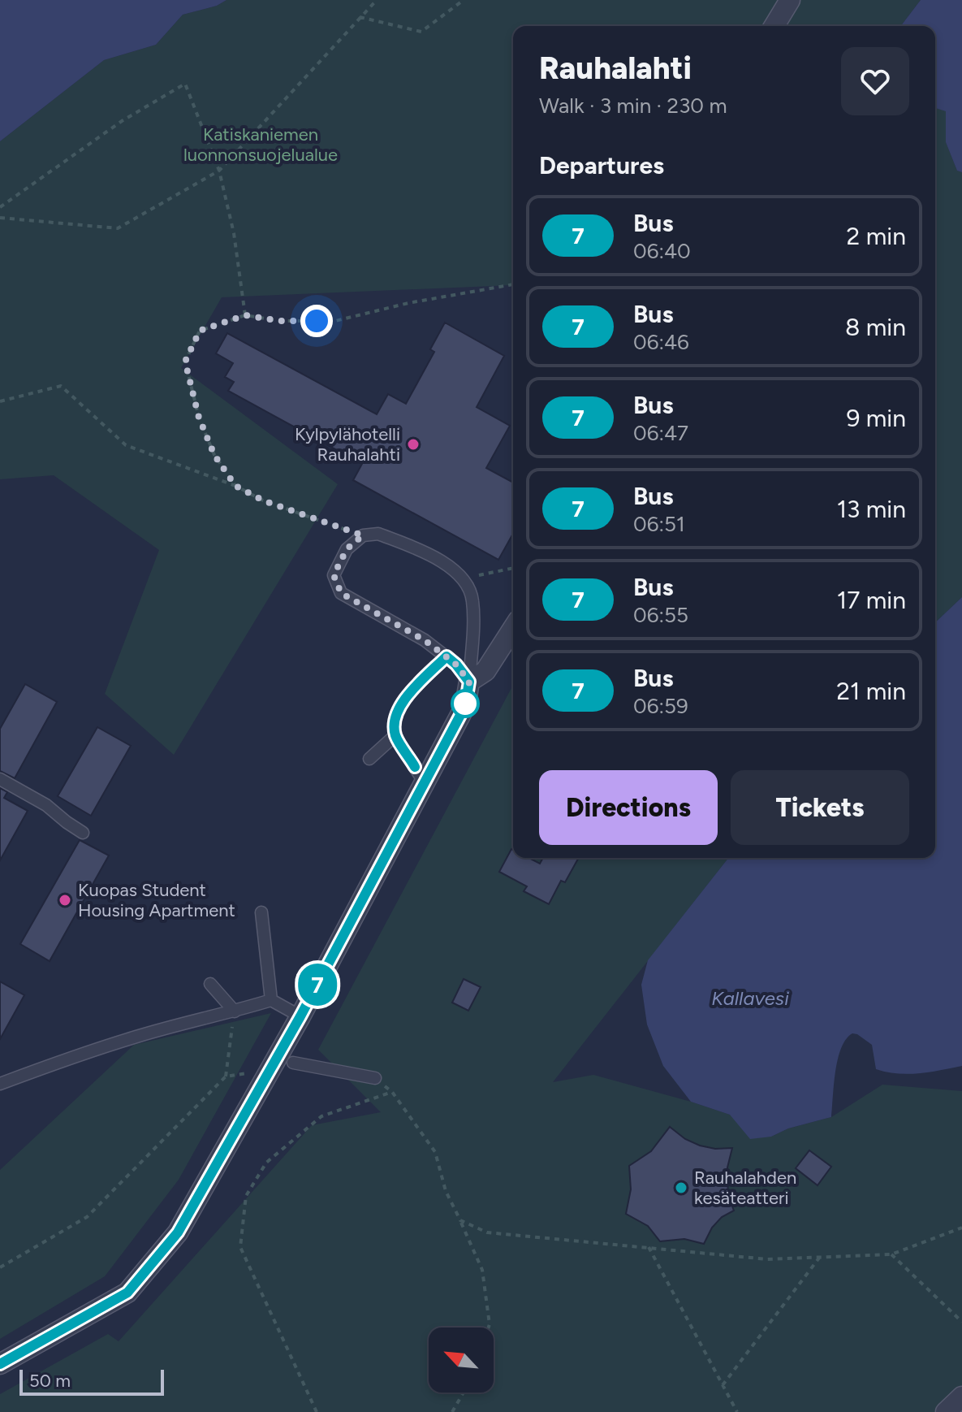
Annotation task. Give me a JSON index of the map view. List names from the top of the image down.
{
  "water": ["Kallavesi"],
  "parks": ["Katiskaniemen luonnonsuojelualue"],
  "places": ["Kylpylähotelli Rauhalahti", "Kuopas Student Housing Apartment", "Rauhalahden kesäteatteri"],
  "lines": ["bus line 7"],
  "scale_bar": "50 m",
  "north": "top left",
  "page": {
    "on_map": "7",
    "heading": [
      ["Rauhalahti", "Walk · 3 min · 230 m"],
      "Departures"
    ],
    "list": [
      {
        "mark": "7",
        "name": "Bus",
        "note": "06:40",
        "value": "2 min"
      },
      {
        "mark": "7",
        "name": "Bus",
        "note": "06:46",
        "value": "8 min"
      },
      {
        "mark": "7",
        "name": "Bus",
        "note": "06:47",
        "value": "9 min"
      },
      {
        "mark": "7",
        "name": "Bus",
        "note": "06:51",
        "value": "13 min"
      },
      {
        "mark": "7",
        "name": "Bus",
        "note": "06:55",
        "value": "17 min"
      },
      {
        "mark": "7",
        "name": "Bus",
        "note": "06:59",
        "value": "21 min"
      }
    ],
    "buttons": ["Directions", "Tickets"],
    "scale": "50 m"
  }
}
